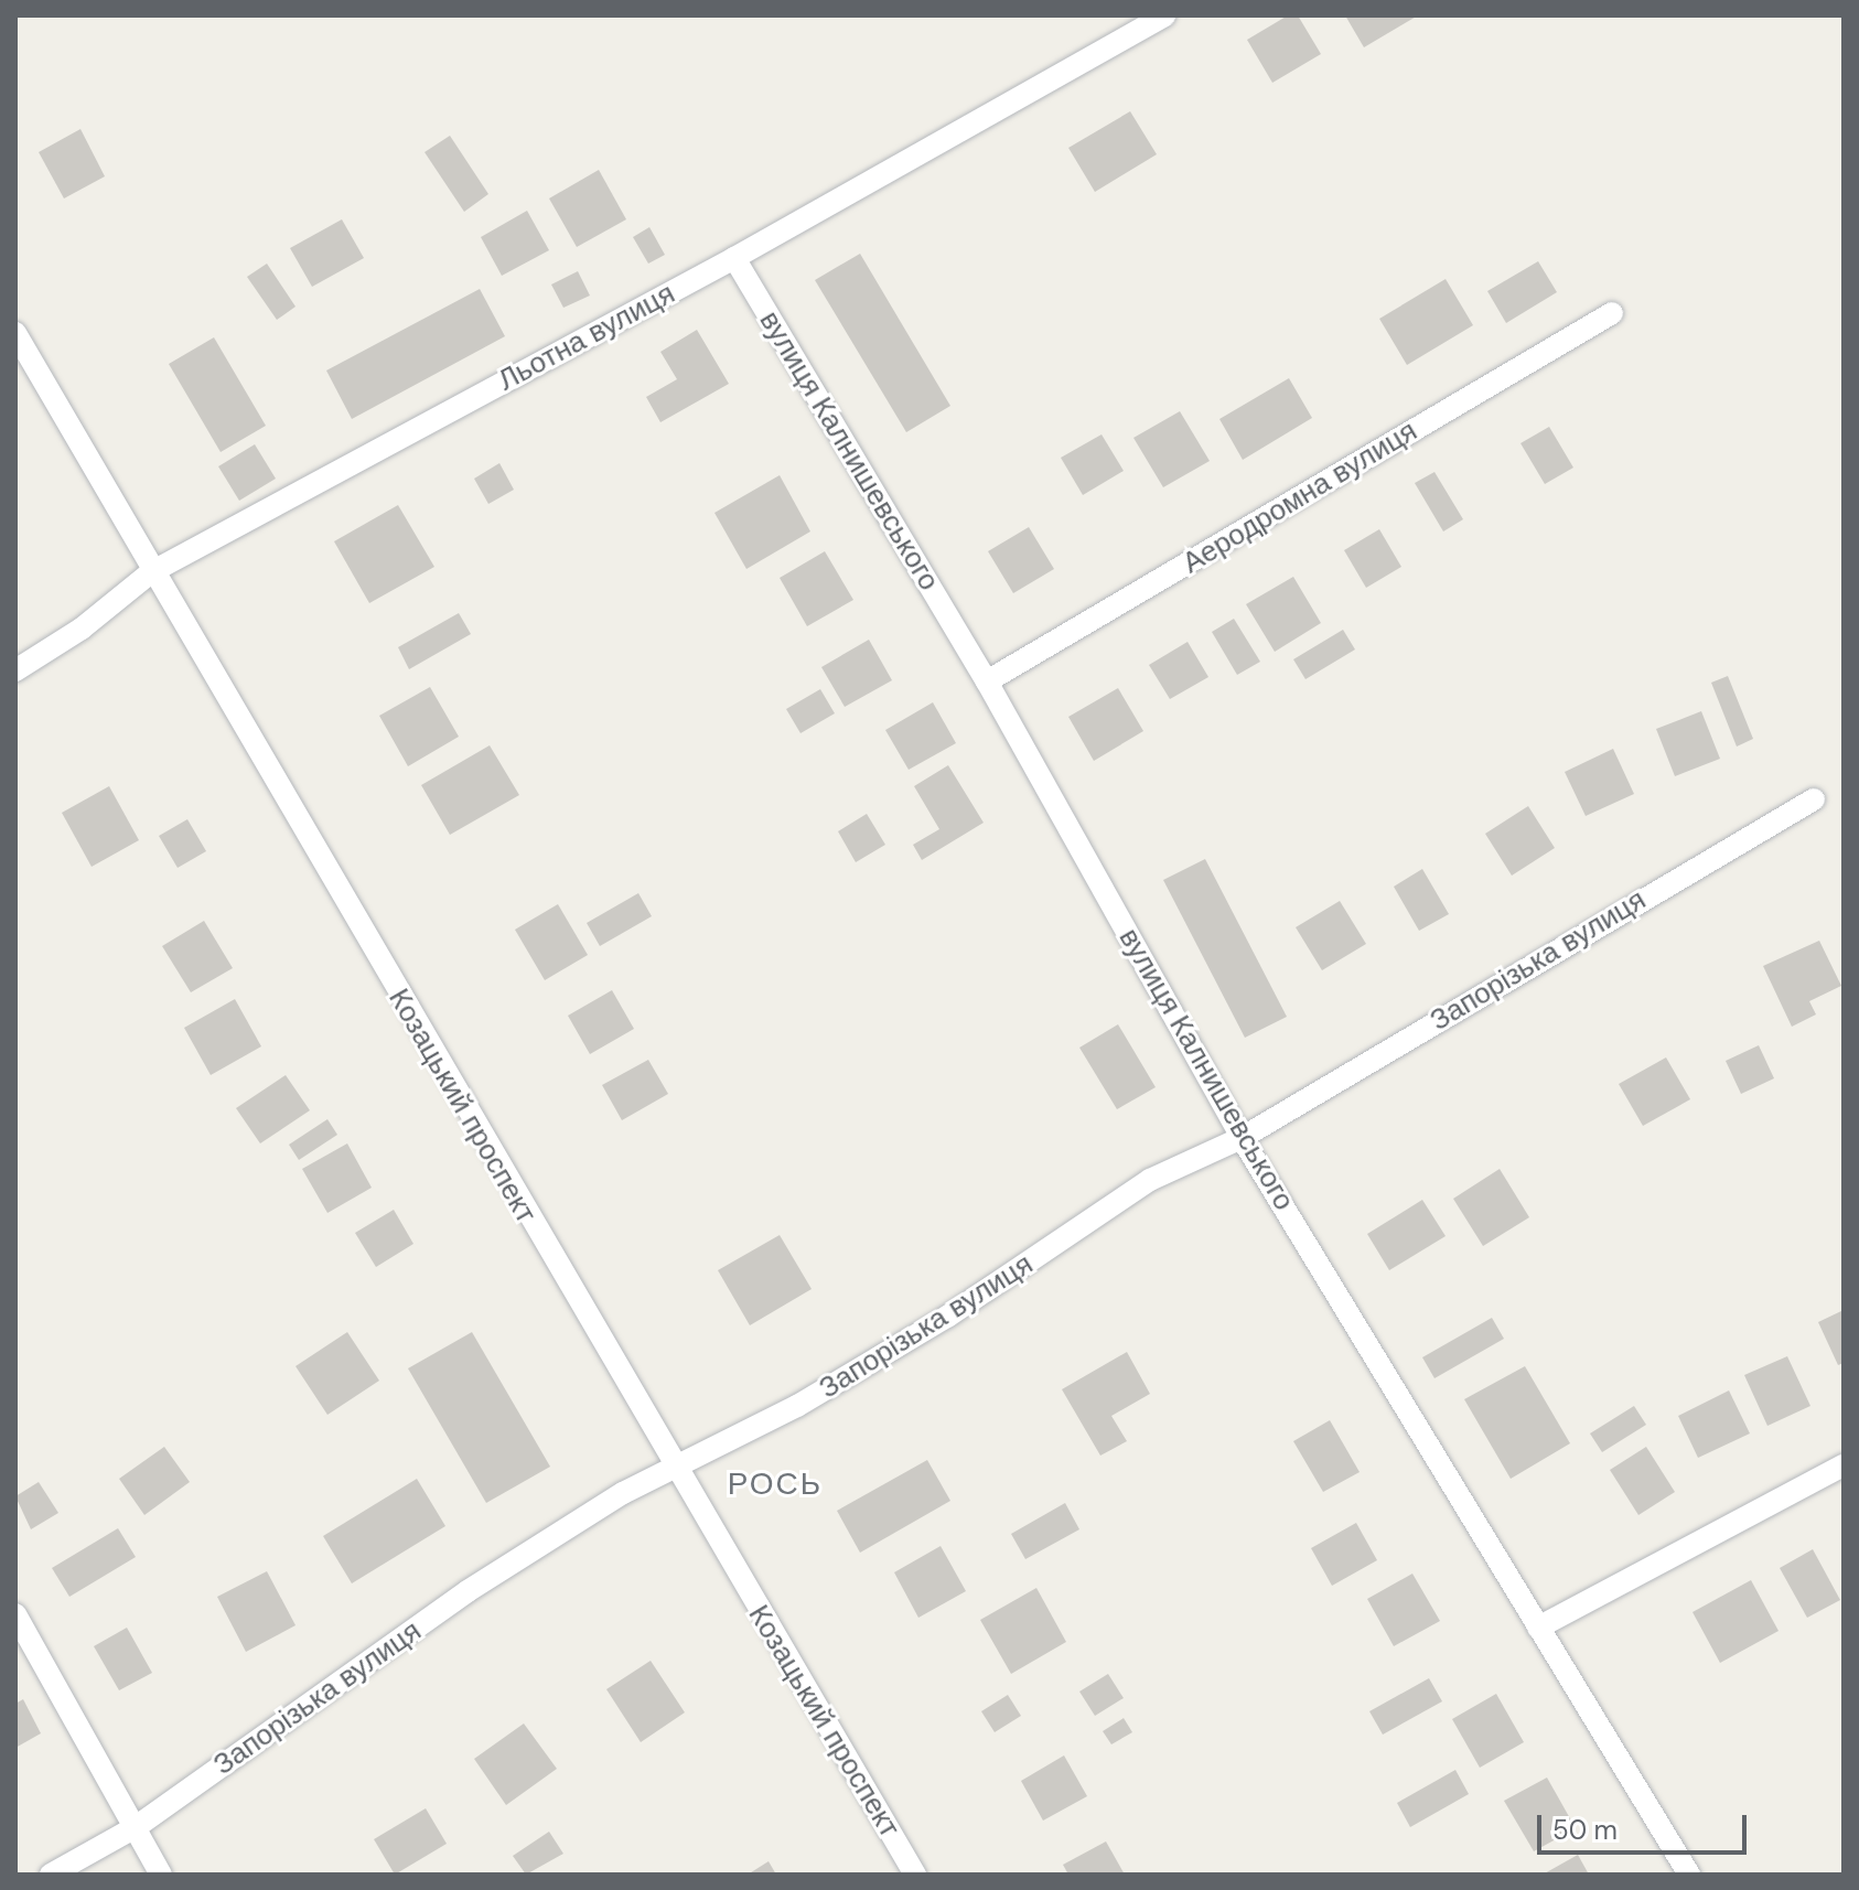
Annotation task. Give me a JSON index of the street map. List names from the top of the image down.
{
  "streets": {
    "street": [
      "Льотна вулиця",
      "вулиця Калнишевського",
      "Аеродромна вулиця",
      "Запорізька вулиця",
      "Козацький проспект"
    ]
  },
  "crossings": [
    ["Льотна вулиця", "вулиця Калнишевського"],
    ["Льотна вулиця", "Козацький проспект"],
    ["вулиця Калнишевського", "Аеродромна вулиця"],
    ["вулиця Калнишевського", "Запорізька вулиця"],
    ["Запорізька вулиця", "Козацький проспект"]
  ],
  "districts": ["РОСЬ"],
  "scale_bar": "50 m"
}
